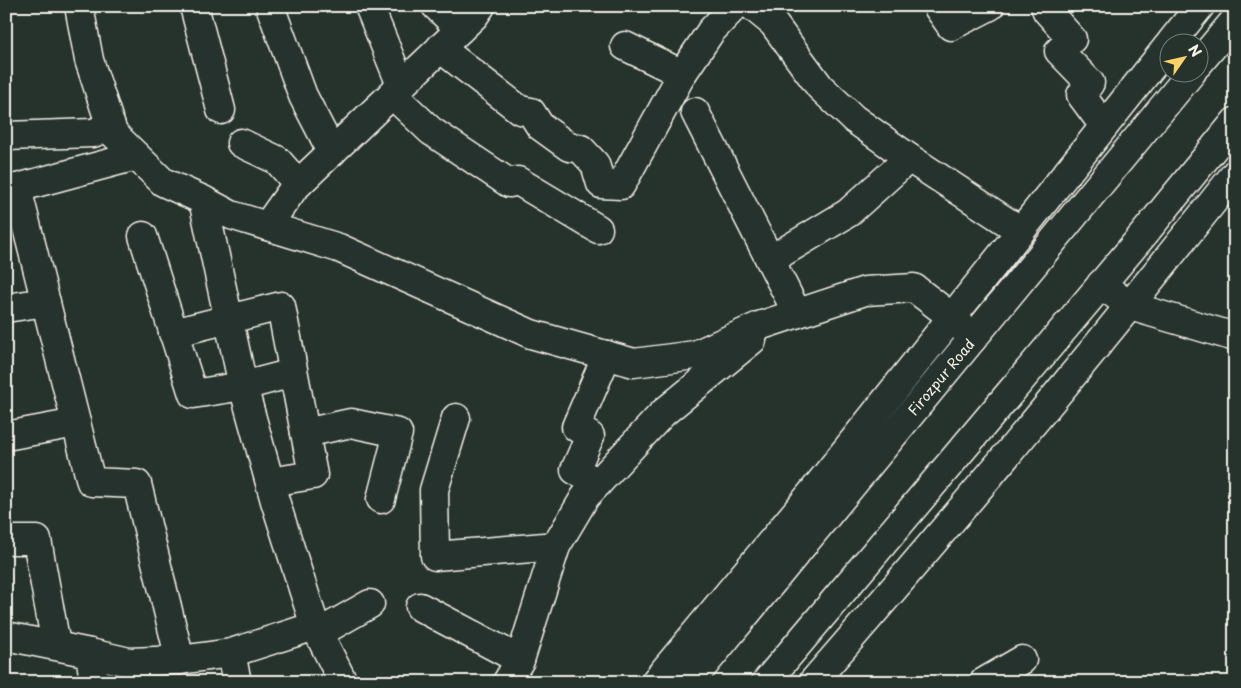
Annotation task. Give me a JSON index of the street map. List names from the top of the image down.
{
  "streets": {
    "main road": ["Firozpur Road"]
  },
  "north": "top right"
}
